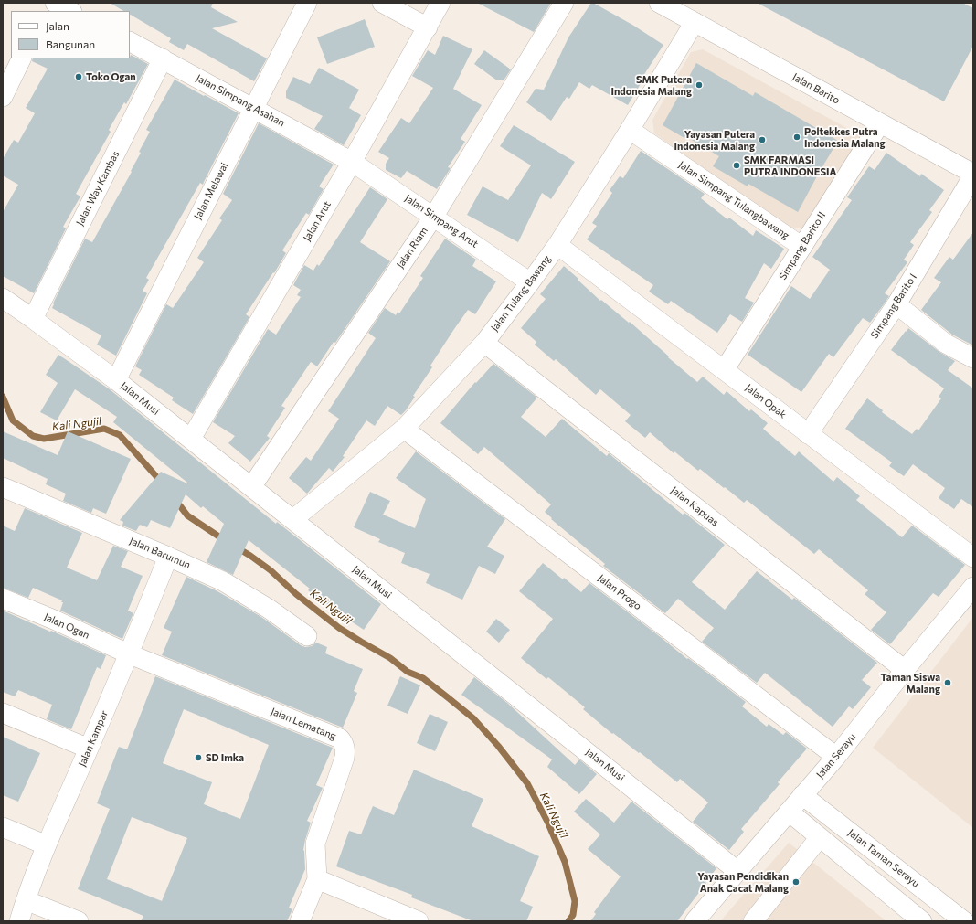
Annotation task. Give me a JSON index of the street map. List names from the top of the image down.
{
  "streets": {
    "street": [
      "Jalan Barito",
      "Jalan Simpang Asahan",
      "Jalan Way Kambas",
      "Jalan Melawai",
      "Jalan Simpang Tulangbawang",
      "Jalan Arut",
      "Jalan Simpang Arut",
      "Simpang Barito II",
      "Jalan Riam",
      "Jalan Tulang Bawang",
      "Simpang Barito I",
      "Jalan Musi",
      "Jalan Opak",
      "Jalan Kapuas",
      "Jalan Barumun",
      "Jalan Progo",
      "Jalan Ogan",
      "Jalan Lematang",
      "Jalan Kampar",
      "Jalan Serayu",
      "Jalan Taman Serayu"
    ]
  },
  "crossings": [
    ["Jalan Barito", "Simpang Barito II"],
    ["Jalan Barito", "Jalan Tulang Bawang"],
    ["Jalan Barito", "Simpang Barito I"],
    ["Jalan Simpang Asahan", "Jalan Way Kambas"],
    ["Jalan Simpang Asahan", "Jalan Melawai"],
    ["Jalan Simpang Asahan", "Jalan Arut"],
    ["Jalan Simpang Asahan", "Jalan Simpang Arut"],
    ["Jalan Way Kambas", "Jalan Musi"],
    ["Jalan Melawai", "Jalan Musi"],
    ["Jalan Simpang Tulangbawang", "Simpang Barito II"],
    ["Jalan Simpang Tulangbawang", "Jalan Tulang Bawang"],
    ["Jalan Arut", "Jalan Simpang Arut"],
    ["Jalan Arut", "Jalan Musi"],
    ["Jalan Simpang Arut", "Jalan Riam"],
    ["Jalan Simpang Arut", "Jalan Tulang Bawang"],
    ["Simpang Barito II", "Jalan Opak"],
    ["Jalan Riam", "Jalan Musi"],
    ["Jalan Tulang Bawang", "Jalan Musi"],
    ["Jalan Tulang Bawang", "Jalan Opak"],
    ["Jalan Tulang Bawang", "Jalan Kapuas"],
    ["Jalan Tulang Bawang", "Jalan Progo"],
    ["Simpang Barito I", "Jalan Opak"],
    ["Jalan Musi", "Jalan Serayu"],
    ["Jalan Kapuas", "Jalan Serayu"],
    ["Jalan Barumun", "Jalan Kampar"],
    ["Jalan Progo", "Jalan Serayu"],
    ["Jalan Ogan", "Jalan Lematang"],
    ["Jalan Ogan", "Jalan Kampar"],
    ["Jalan Lematang", "Jalan Kampar"],
    ["Jalan Serayu", "Jalan Taman Serayu"]
  ],
  "water": ["Kali Ngujil"],
  "places": [
    "Toko Ogan",
    "SMK Putera Indonesia Malang",
    "Poltekkes Putra Indonesia Malang",
    "Yayasan Putera Indonesia Malang",
    "SMK FARMASI PUTRA INDONESIA",
    "Taman Siswa Malang",
    "SD Imka",
    "Yayasan Pendidikan Anak Cacat Malang"
  ],
  "legend": ["Jalan", "Bangunan"]
}
